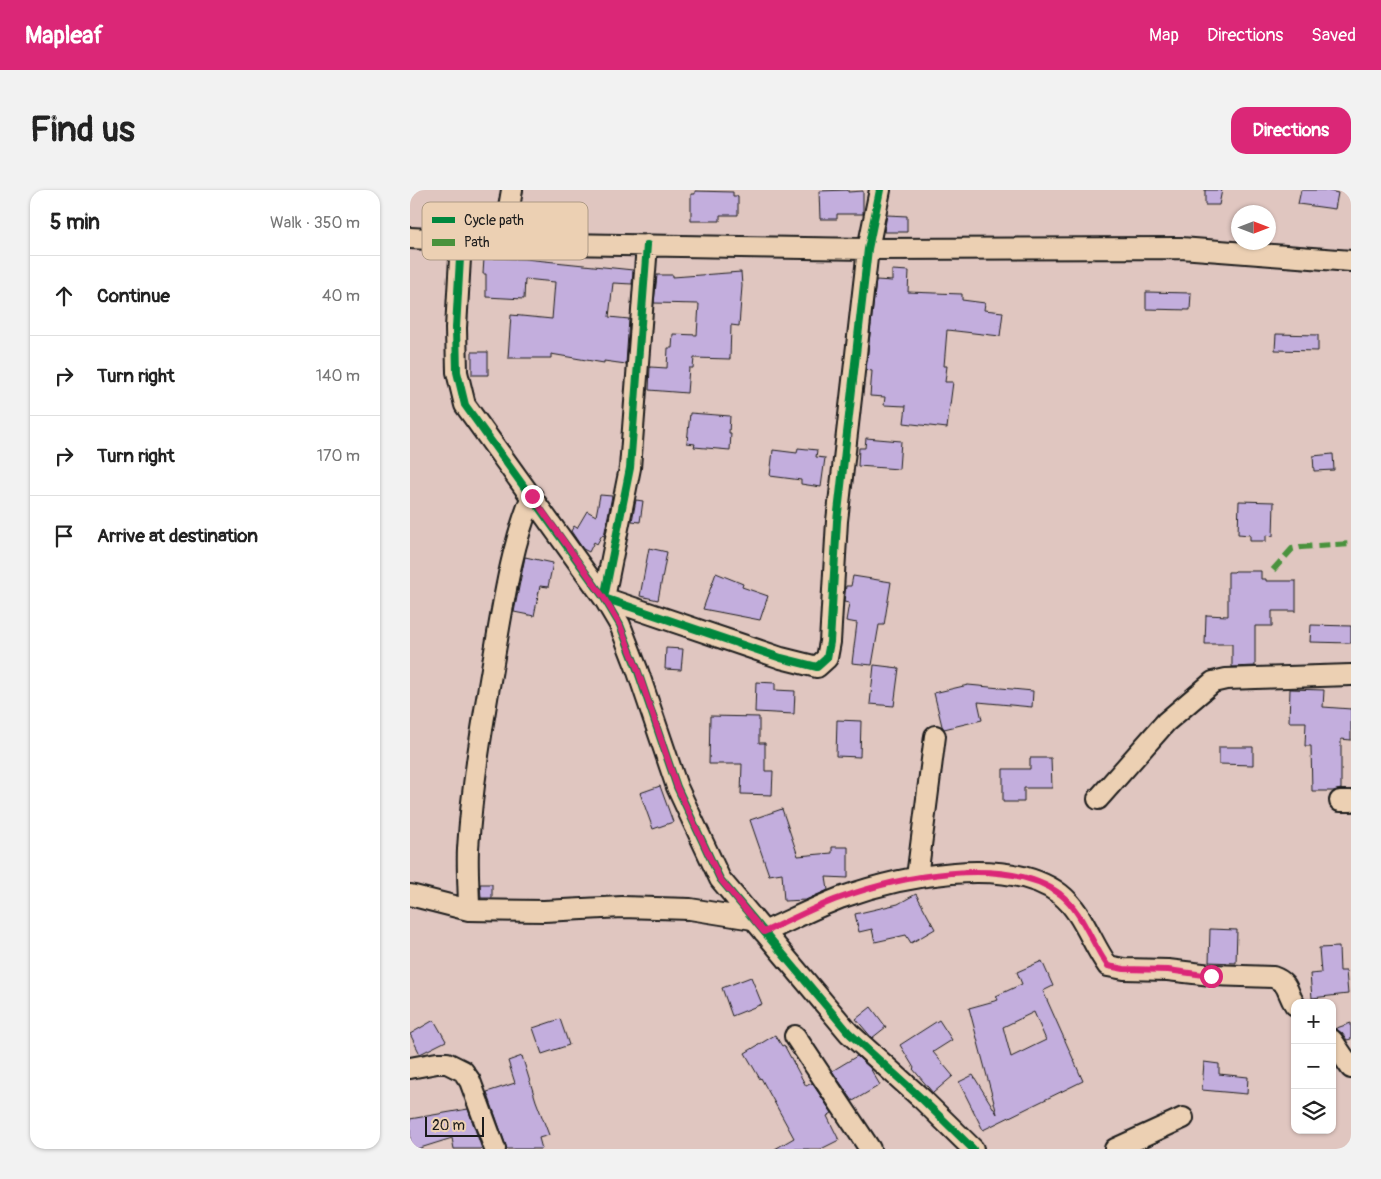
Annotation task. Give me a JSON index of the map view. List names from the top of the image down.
{
  "legend": ["Cycle path", "Path"],
  "scale_bar": "20 m",
  "north": "right",
  "page": {
    "header": "Mapleaf",
    "nav": ["Map", "Directions", "Saved"],
    "buttons": "Directions",
    "title": "Find us",
    "heading": ["5 min", "Walk · 350 m"],
    "list": [
      ["Continue", "40 m"],
      ["Turn right", "140 m"],
      ["Turn right", "170 m"],
      "Arrive at destination"
    ],
    "map_buttons": ["+", "−"],
    "scale": "20 m"
  }
}
